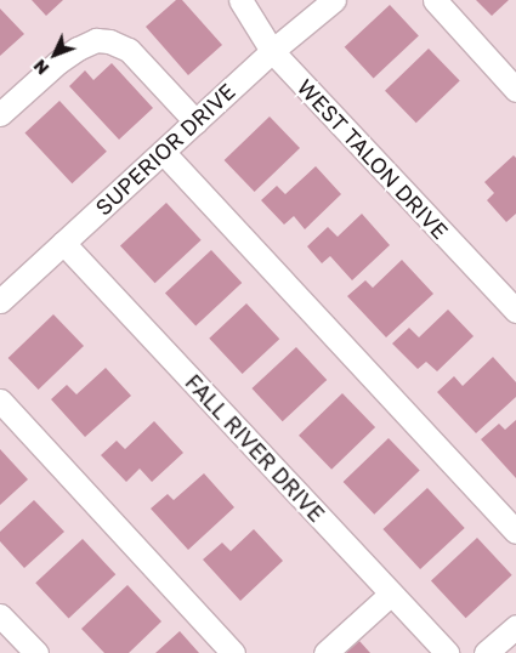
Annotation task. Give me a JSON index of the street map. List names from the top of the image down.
{
  "streets": {
    "street": ["SUPERIOR DRIVE", "WEST TALON DRIVE", "FALL RIVER DRIVE"]
  },
  "crossings": [
    ["SUPERIOR DRIVE", "WEST TALON DRIVE"],
    ["SUPERIOR DRIVE", "FALL RIVER DRIVE"]
  ],
  "north": "bottom left"
}
